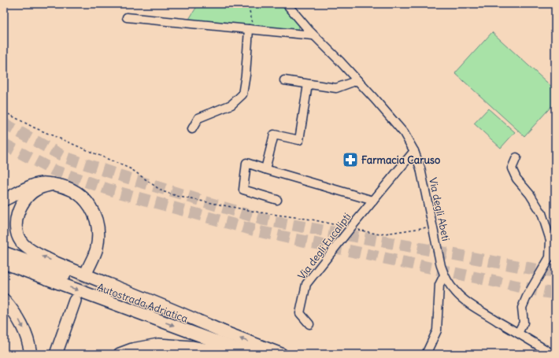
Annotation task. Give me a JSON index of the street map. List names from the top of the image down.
{
  "streets": {
    "highway": ["Autostrada Adriatica"],
    "street": ["Via degli Abeti", "Via degli Eucalipti"]
  },
  "crossings": [
    ["Via degli Abeti", "Via degli Eucalipti"]
  ],
  "places": {
    "pharmacy": ["Farmacia Caruso"]
  }
}
